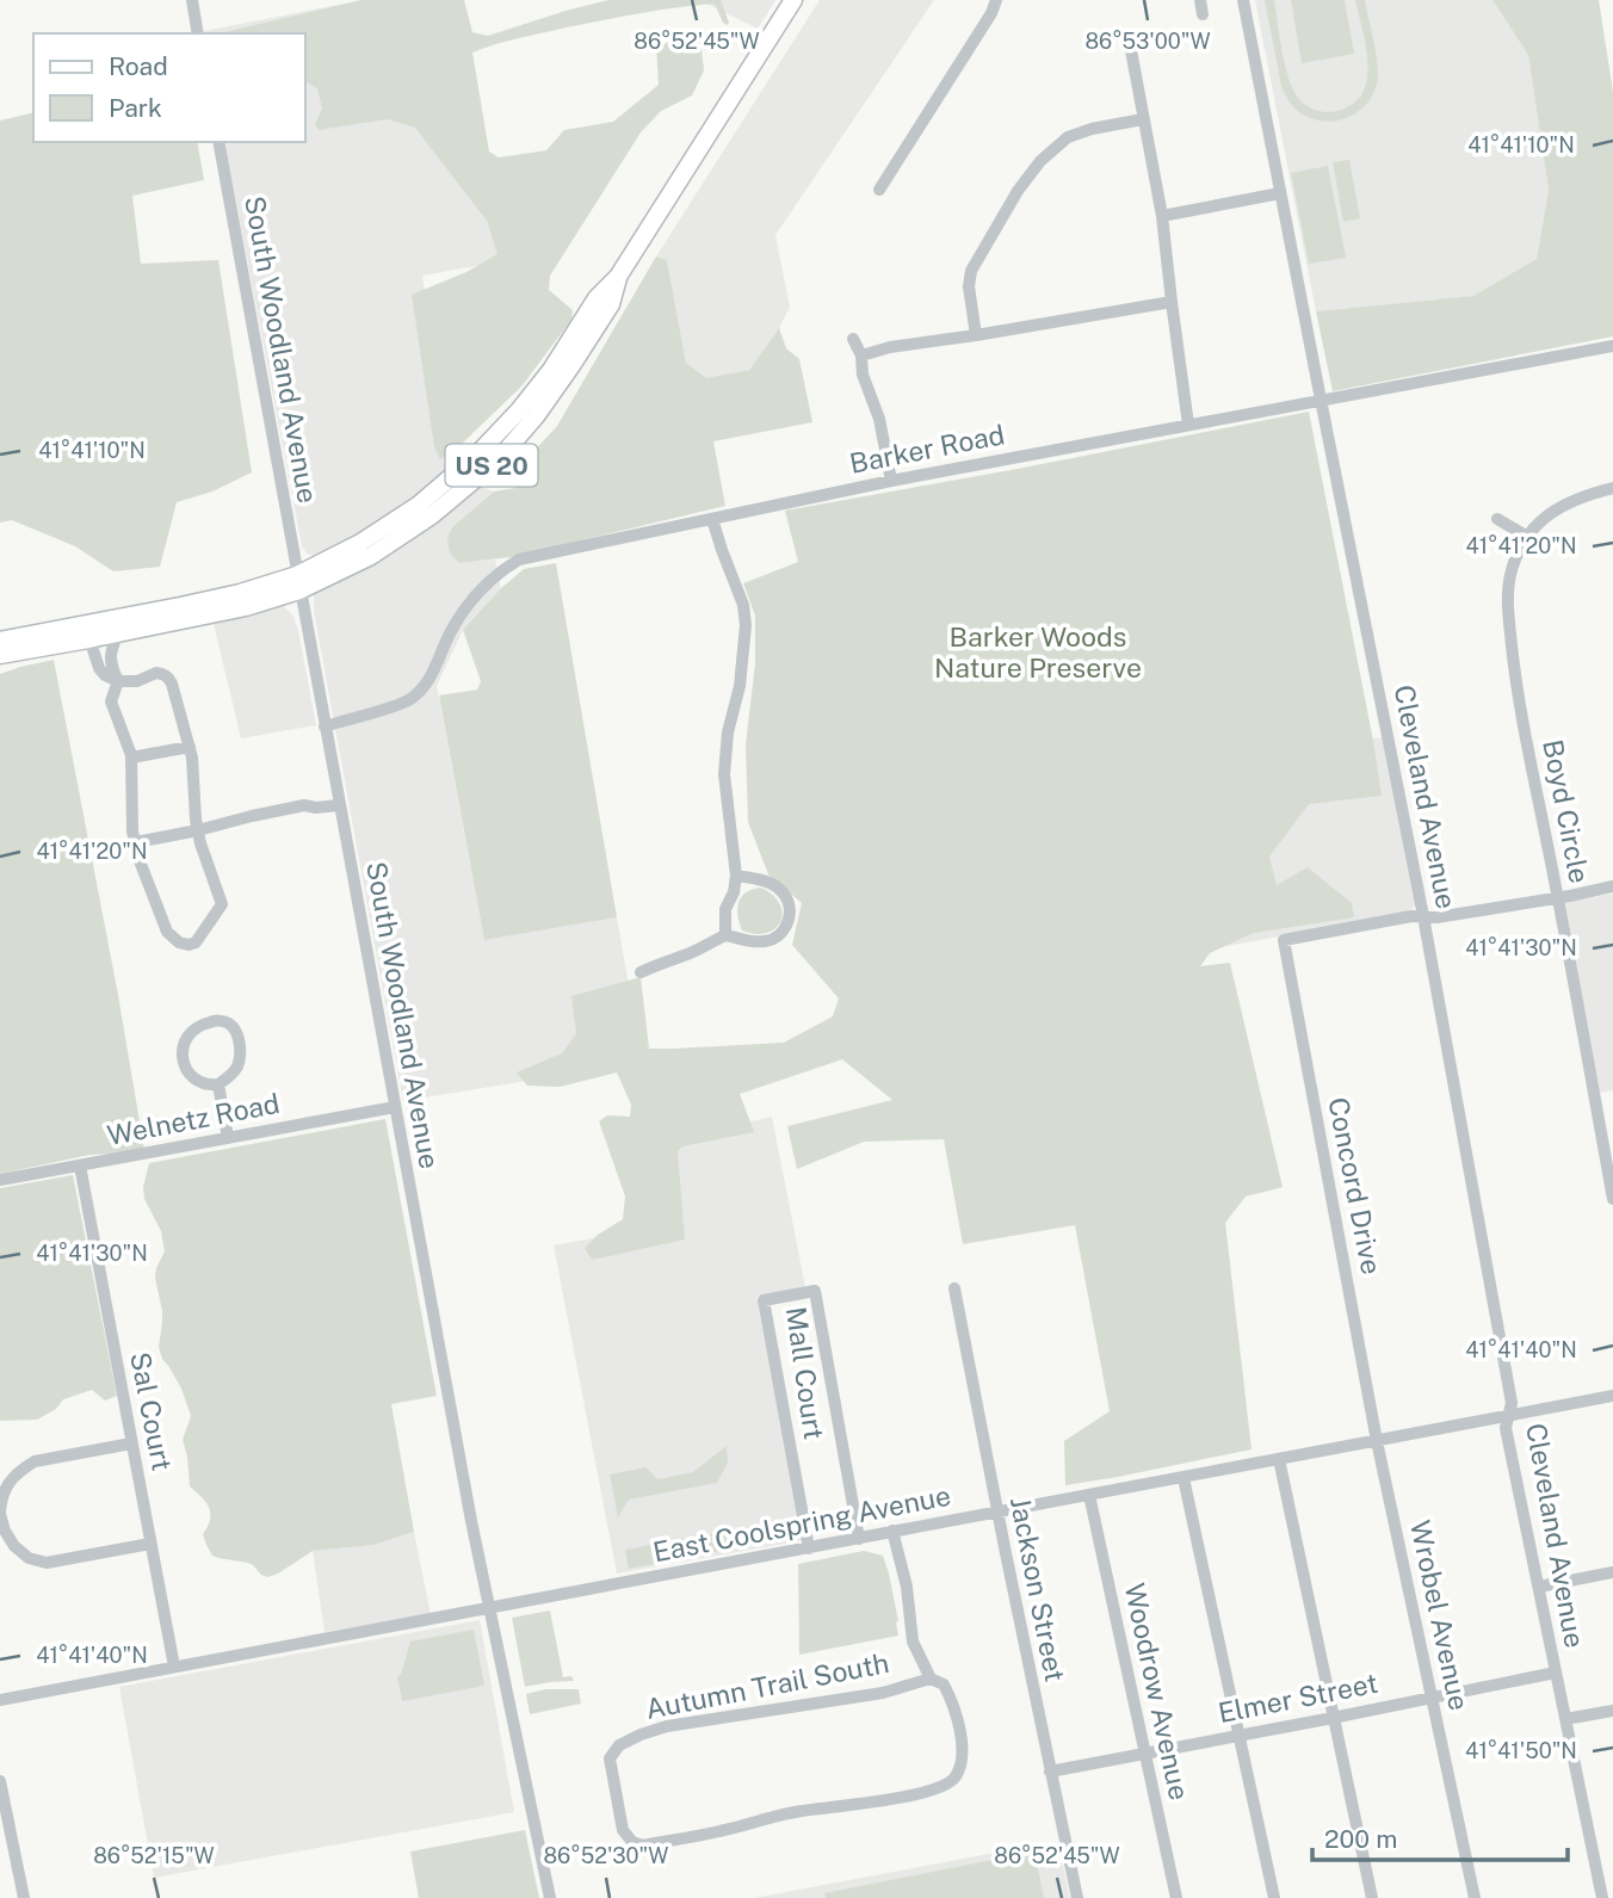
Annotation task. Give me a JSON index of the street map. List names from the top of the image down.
{
  "streets": {
    "main road": ["US 20"],
    "street": [
      "South Woodland Avenue",
      "Barker Road",
      "Cleveland Avenue",
      "Boyd Circle",
      "Welnetz Road",
      "Concord Drive",
      "Mall Court",
      "Sal Court",
      "East Coolspring Avenue",
      "Jackson Street",
      "Wrobel Avenue",
      "Autumn Trail South",
      "Woodrow Avenue",
      "Elmer Street"
    ]
  },
  "crossings": [
    ["South Woodland Avenue", "Barker Road"],
    ["South Woodland Avenue", "US 20"],
    ["South Woodland Avenue", "Welnetz Road"],
    ["South Woodland Avenue", "East Coolspring Avenue"],
    ["Barker Road", "Cleveland Avenue"],
    ["Cleveland Avenue", "Concord Drive"],
    ["Cleveland Avenue", "East Coolspring Avenue"],
    ["Cleveland Avenue", "Elmer Street"],
    ["Welnetz Road", "Sal Court"],
    ["Concord Drive", "East Coolspring Avenue"],
    ["Concord Drive", "Wrobel Avenue"],
    ["Mall Court", "East Coolspring Avenue"],
    ["Sal Court", "East Coolspring Avenue"],
    ["East Coolspring Avenue", "Jackson Street"],
    ["East Coolspring Avenue", "Wrobel Avenue"],
    ["East Coolspring Avenue", "Woodrow Avenue"],
    ["Jackson Street", "Elmer Street"],
    ["Wrobel Avenue", "Elmer Street"],
    ["Woodrow Avenue", "Elmer Street"]
  ],
  "parks": ["Barker Woods Nature Preserve"],
  "legend": ["Road", "Park"],
  "scale_bar": "200 m",
  "coordinates": [
    "86°52'45\"W",
    "86°53'00\"W",
    "41°41'10\"N",
    "41°41'20\"N",
    "41°41'30\"N",
    "41°41'40\"N",
    "41°41'50\"N",
    "86°52'15\"W",
    "86°52'30\"W"
  ]
}
